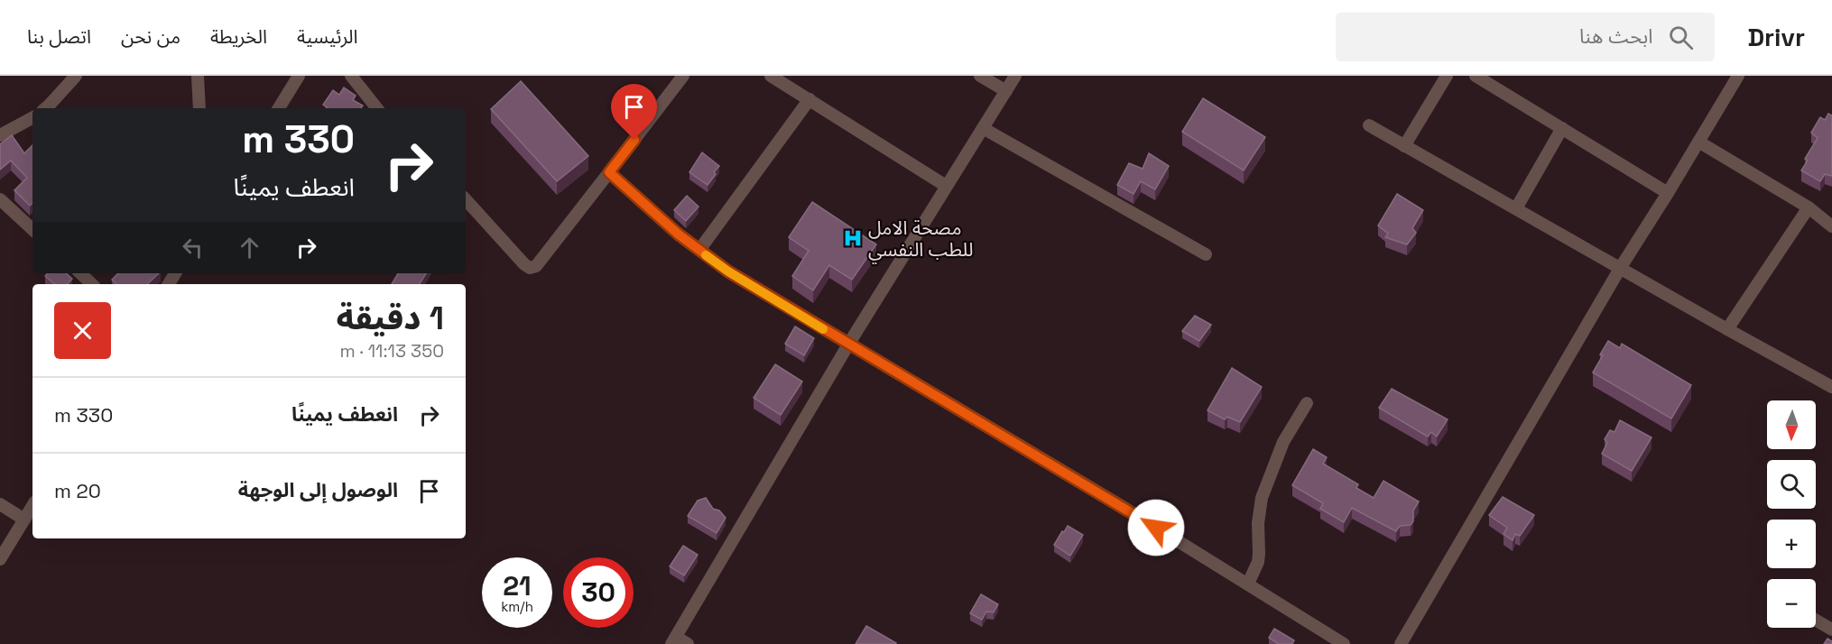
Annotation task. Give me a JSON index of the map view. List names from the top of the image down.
{
  "places": {
    "hospital": ["مصحة الامل للطب النفسي"]
  },
  "north": "bottom",
  "page": {
    "header": "Drivr",
    "search": "ابحث هنا",
    "nav": [
      "الرئيسية",
      "الخريطة",
      "من نحن",
      "اتصل بنا"
    ],
    "turn": ["330 m", "انعطف يمينًا"],
    "heading": ["1 دقيقة", "350 m · 11:13"],
    "list": [
      {
        "name": "انعطف يمينًا",
        "value": "330 m"
      },
      {
        "name": "الوصول إلى الوجهة",
        "value": "20 m"
      }
    ],
    "map_buttons": ["+", "−"],
    "speed": "21 km/h",
    "limit": "30"
  }
}
